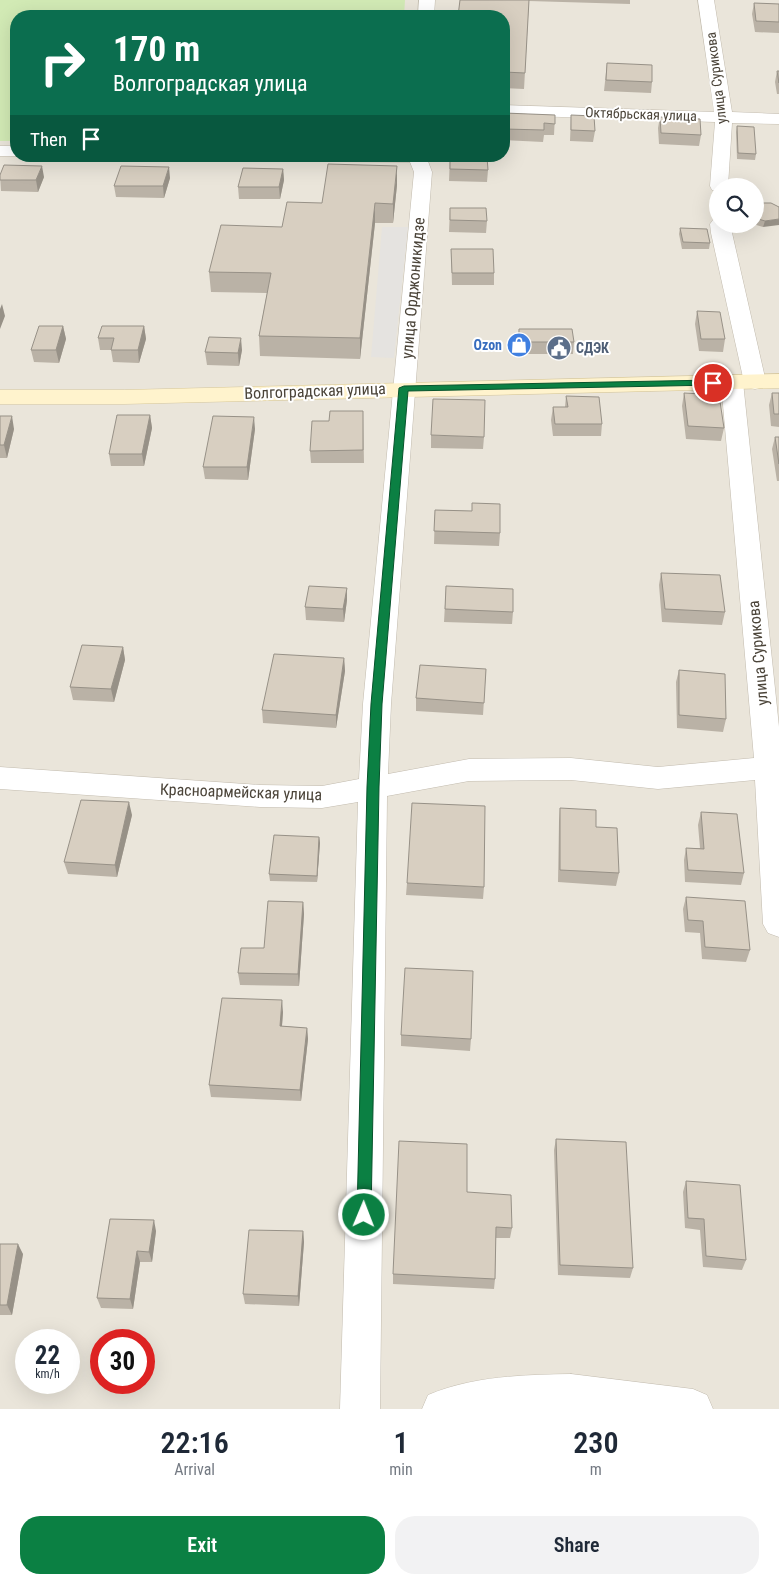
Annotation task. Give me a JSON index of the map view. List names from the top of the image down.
{
  "streets": {
    "street": [
      "улица Сурикова",
      "Октябрьская улица",
      "улица Орджоникидзе",
      "Волгоградская улица",
      "Красноармейская улица"
    ]
  },
  "crossings": [
    ["улица Сурикова", "Октябрьская улица"],
    ["улица Сурикова", "Волгоградская улица"],
    ["улица Сурикова", "Красноармейская улица"],
    ["улица Орджоникидзе", "Волгоградская улица"],
    ["улица Орджоникидзе", "Красноармейская улица"]
  ],
  "places": {
    "shop": ["Ozon"],
    "public building": ["СДЭК"]
  },
  "page": {
    "turn": ["170 m", "Волгоградская улица"],
    "then": "Then",
    "speed": "22 km/h",
    "limit": "30",
    "eta": [
      "22:16",
      "Arrival",
      "1",
      "min",
      "230",
      "m"
    ],
    "buttons": ["Exit", "Share"]
  }
}
